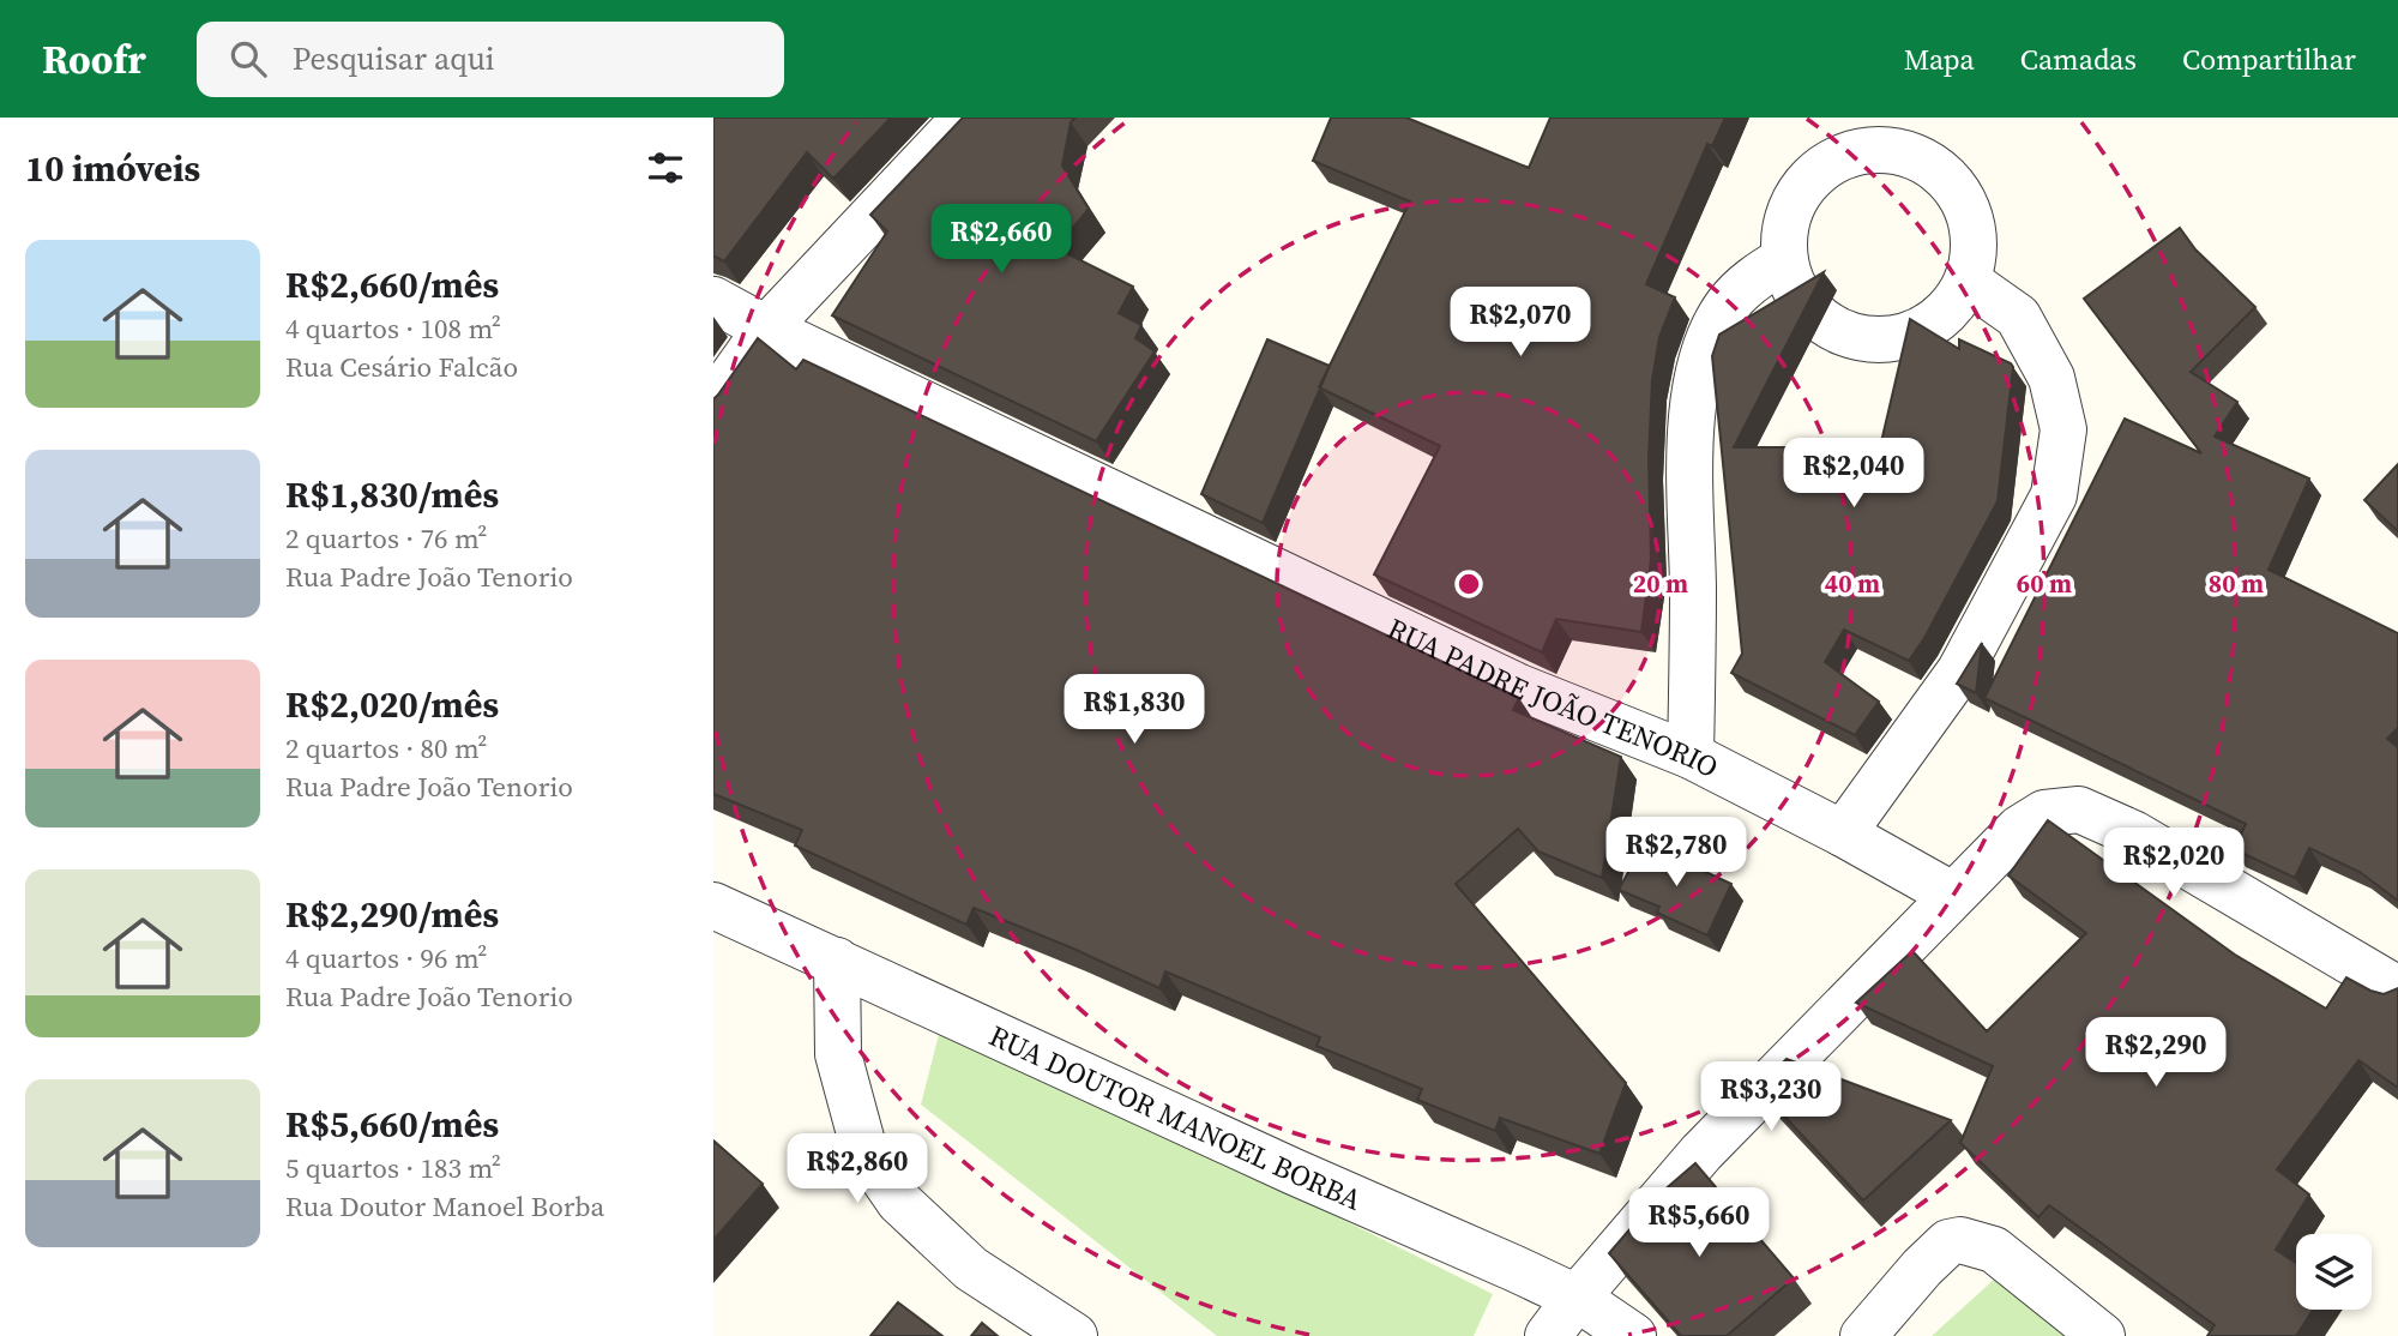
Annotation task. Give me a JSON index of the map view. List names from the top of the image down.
{
  "streets": {
    "street": ["RUA PADRE JOÃO TENORIO", "RUA DOUTOR MANOEL BORBA"]
  },
  "page": {
    "header": "Roofr",
    "search": "Pesquisar aqui",
    "nav": ["Mapa", "Camadas", "Compartilhar"],
    "heading": "10 imóveis",
    "price": [
      "R$2,660",
      "R$2,070",
      "R$2,040",
      "R$1,830",
      "R$2,780",
      "R$2,020",
      "R$2,290",
      "R$3,230",
      "R$2,860",
      "R$5,660"
    ],
    "list": [
      {
        "name": "R$2,660/mês",
        "note": "4 quartos · 108 m² · Rua Cesário Falcão"
      },
      {
        "name": "R$1,830/mês",
        "note": "2 quartos · 76 m² · Rua Padre João Tenorio"
      },
      {
        "name": "R$2,020/mês",
        "note": "2 quartos · 80 m² · Rua Padre João Tenorio"
      },
      {
        "name": "R$2,290/mês",
        "note": "4 quartos · 96 m² · Rua Padre João Tenorio"
      },
      {
        "name": "R$5,660/mês",
        "note": "5 quartos · 183 m² · Rua Doutor Manoel Borba"
      }
    ]
  },
  "rings": [
    "20 m",
    "40 m",
    "60 m",
    "80 m"
  ]
}
